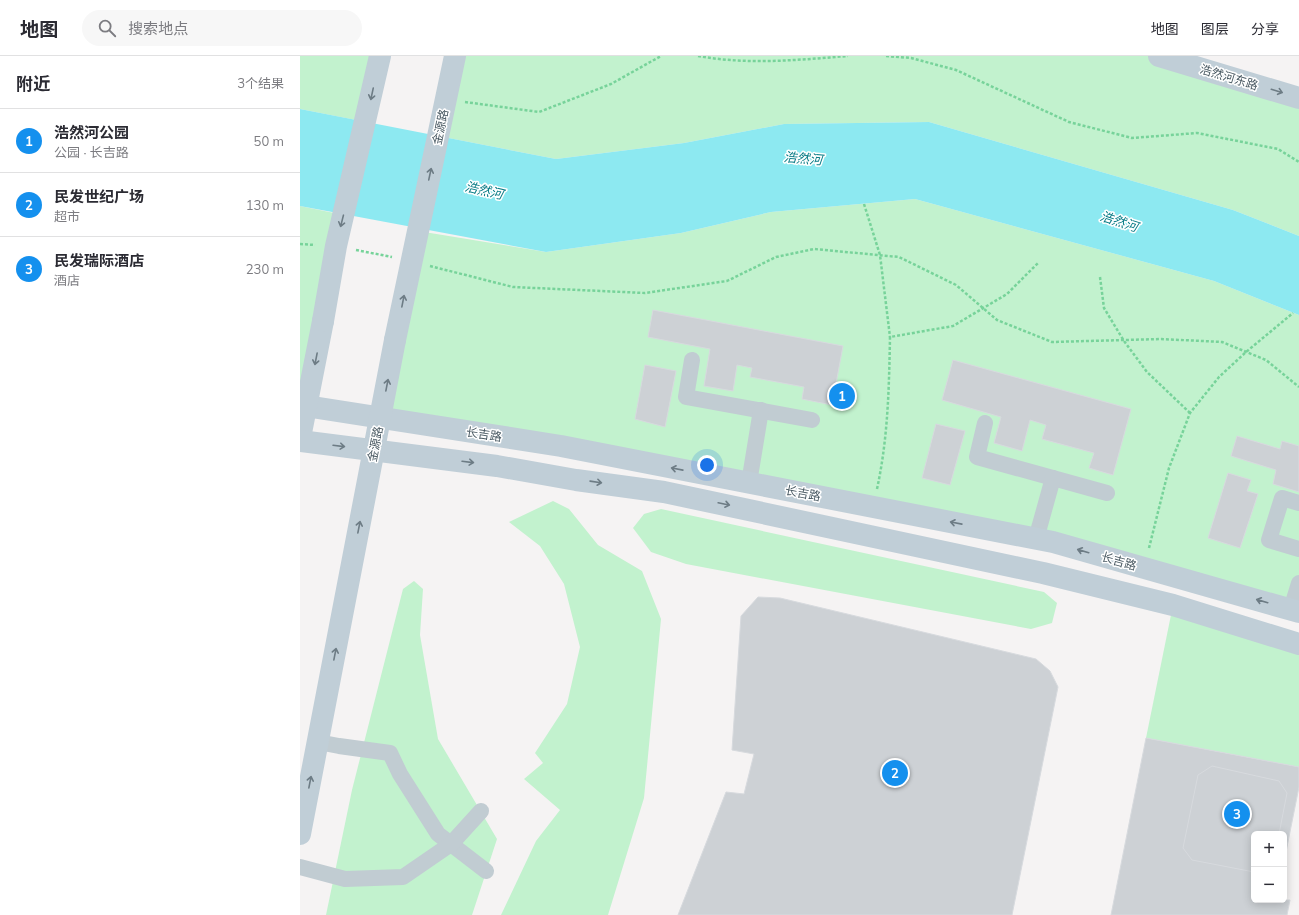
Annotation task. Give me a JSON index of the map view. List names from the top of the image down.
{
  "streets": {
    "street": ["浩然河东路", "金源路", "长吉路"]
  },
  "crossings": [
    ["金源路", "长吉路"]
  ],
  "one_way": ["浩然河东路"],
  "water": ["浩然河"],
  "page": {
    "header": "地图",
    "search": "搜索地点",
    "nav": ["地图", "图层", "分享"],
    "heading": ["附近", "3个结果"],
    "list": [
      {
        "mark": "1",
        "name": "浩然河公园",
        "note": "公园 · 长吉路",
        "value": "50 m"
      },
      {
        "mark": "2",
        "name": "民发世纪广场",
        "note": "超市",
        "value": "130 m"
      },
      {
        "mark": "3",
        "name": "民发瑞际酒店",
        "note": "酒店",
        "value": "230 m"
      }
    ],
    "pins": ["1", "2", "3"],
    "map_buttons": ["+", "−"]
  }
}
